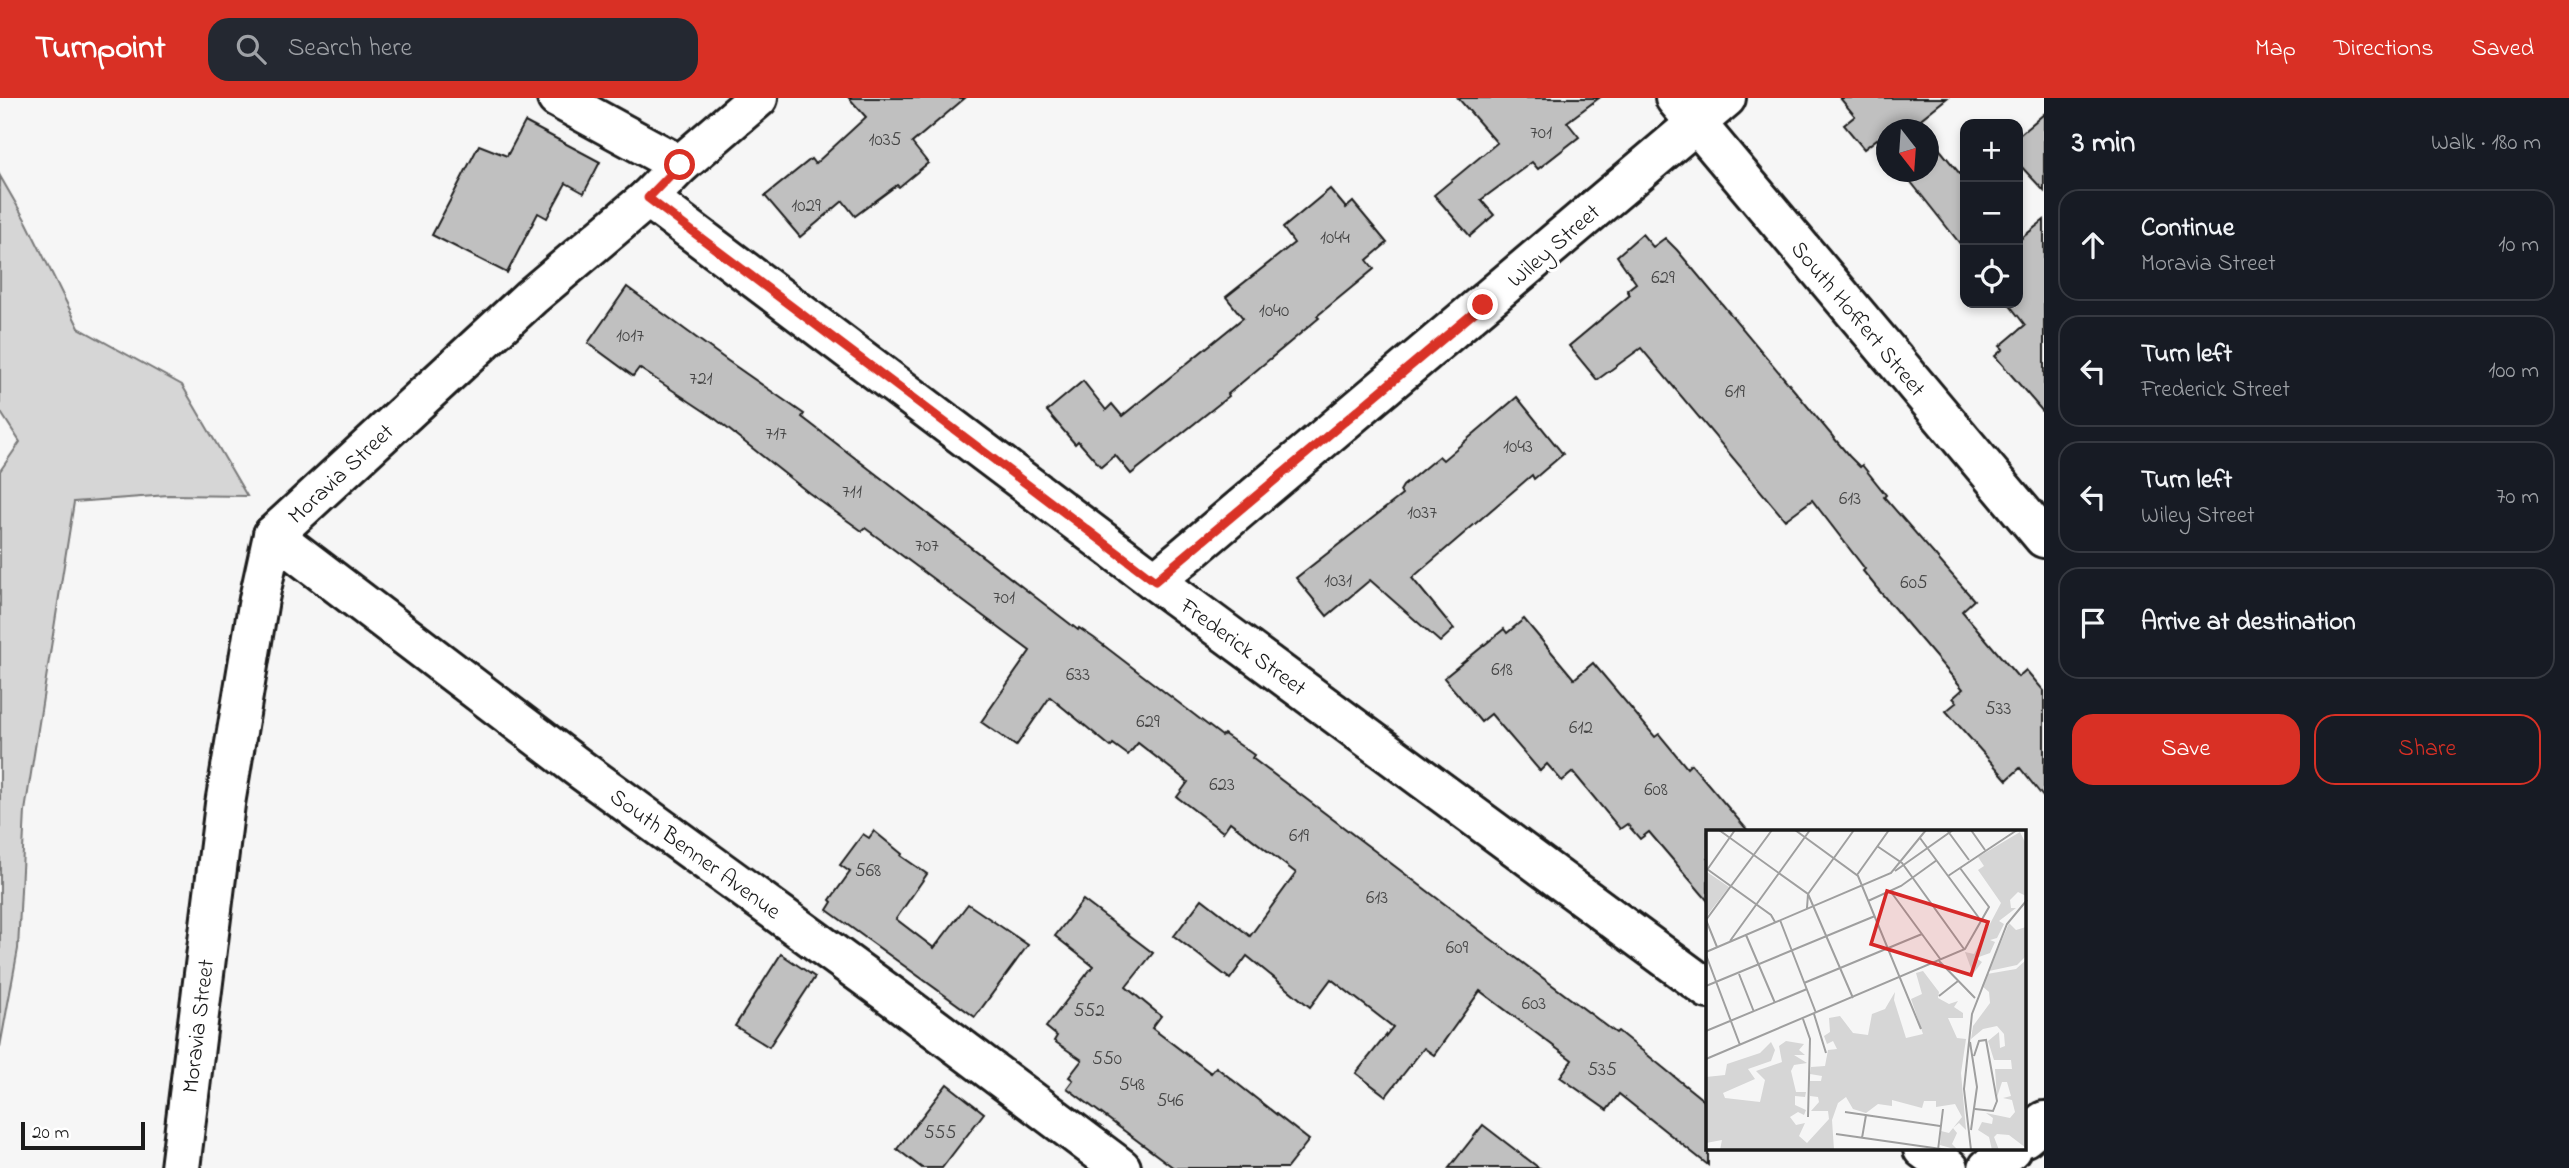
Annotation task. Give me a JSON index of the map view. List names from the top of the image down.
{
  "streets": {
    "street": [
      "Wiley Street",
      "South Hoffert Street",
      "Moravia Street",
      "Frederick Street",
      "South Benner Avenue"
    ]
  },
  "crossings": [
    ["Wiley Street", "South Hoffert Street"],
    ["Wiley Street", "Frederick Street"],
    ["Moravia Street", "Frederick Street"],
    ["Moravia Street", "South Benner Avenue"]
  ],
  "house_numbers": [
    "701",
    "1035",
    "1029",
    "1044",
    "629",
    "1040",
    "1017",
    "721",
    "619",
    "717",
    "1043",
    "711",
    "613",
    "1037",
    "707",
    "1031",
    "605",
    "701",
    "618",
    "633",
    "533",
    "629",
    "612",
    "623",
    "608",
    "619",
    "568",
    "613",
    "609",
    "603",
    "552",
    "550",
    "535",
    "548",
    "546",
    "555"
  ],
  "scale_bar": "20 m",
  "north": "bottom",
  "page": {
    "header": "Turnpoint",
    "search": "Search here",
    "nav": ["Map", "Directions", "Saved"],
    "heading": ["3 min", "Walk · 180 m"],
    "map_buttons": ["+", "−"],
    "list": [
      ["Continue", "Moravia Street", "10 m"],
      ["Turn left", "Frederick Street", "100 m"],
      ["Turn left", "Wiley Street", "70 m"],
      "Arrive at destination"
    ],
    "buttons": ["Save", "Share"],
    "scale": "20 m"
  }
}
